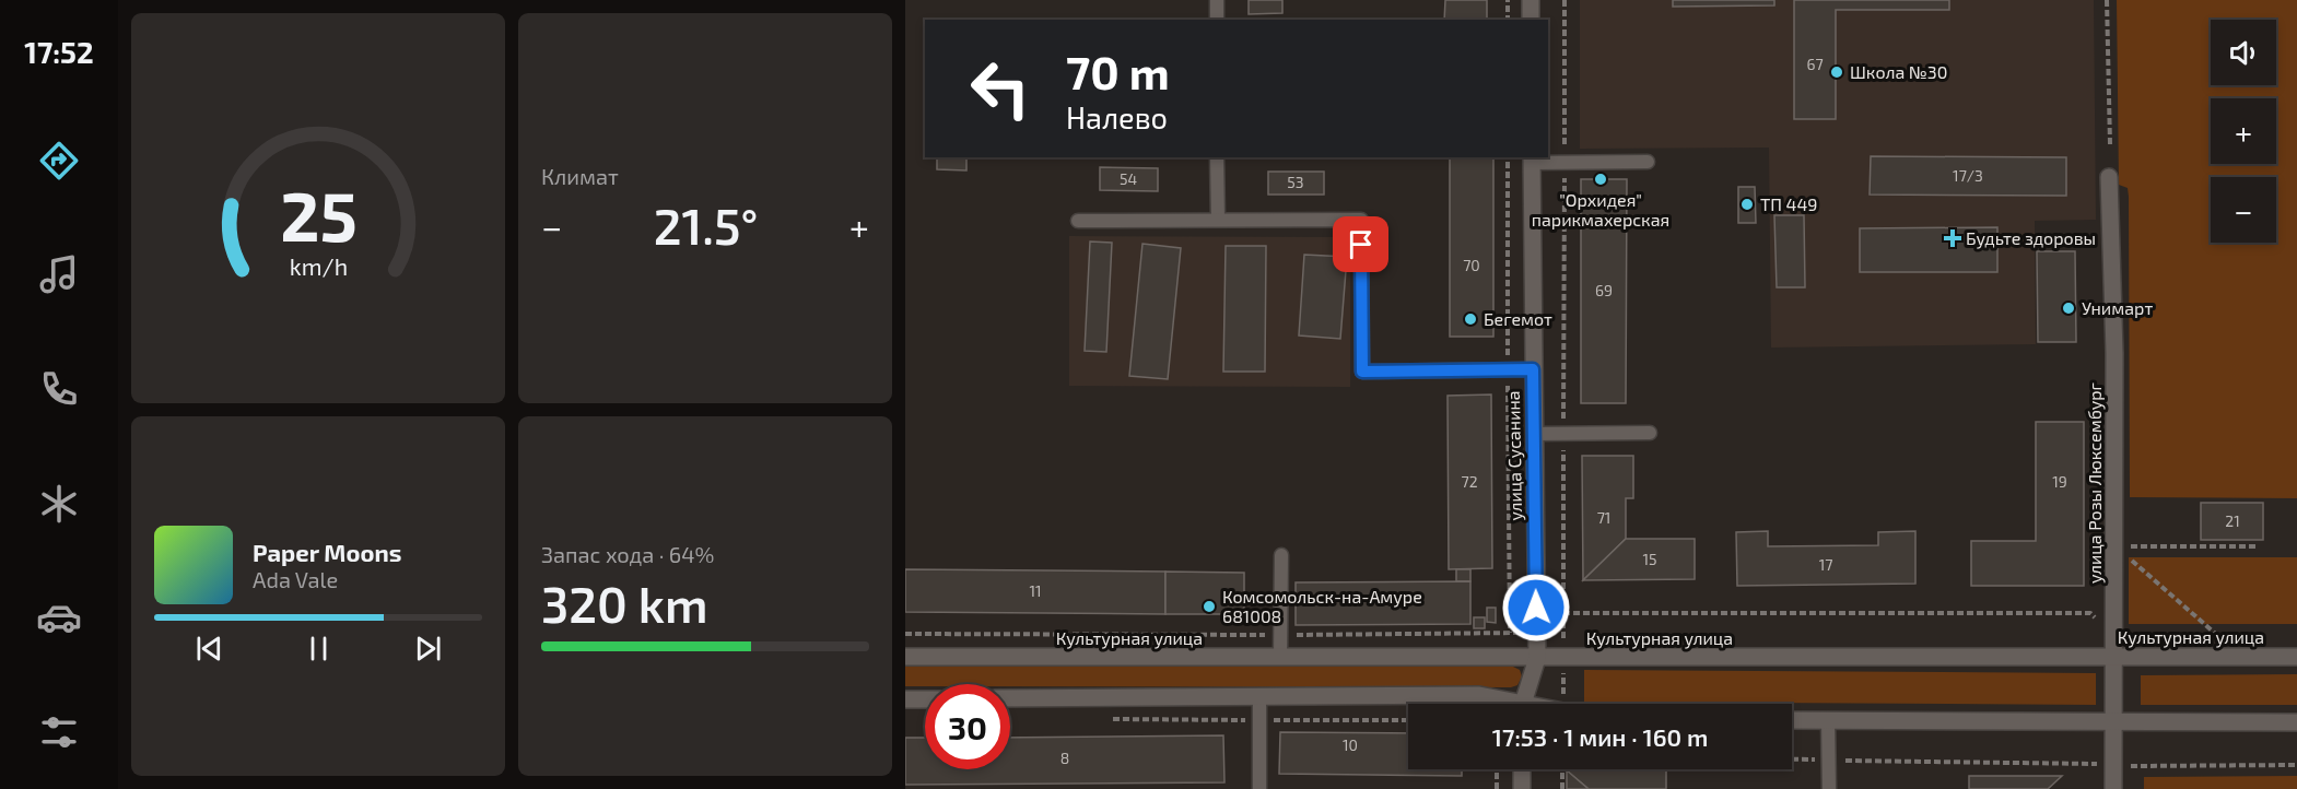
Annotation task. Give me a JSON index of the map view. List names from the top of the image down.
{
  "streets": {
    "street": ["улица Сусанина", "улица Розы Люксембург", "Культурная улица"]
  },
  "crossings": [
    ["улица Сусанина", "Культурная улица"],
    ["улица Розы Люксембург", "Культурная улица"]
  ],
  "places": {
    "other": [
      "Школа №30",
      "\"Орхидея\" парикмахерская",
      "ТП 449",
      "Унимарт",
      "Бегемот",
      "Комсомольск-на-Амуре 681008"
    ],
    "health": ["Будьте здоровы"]
  },
  "house_numbers": [
    "67",
    "17/3",
    "54",
    "53",
    "70",
    "69",
    "72",
    "19",
    "71",
    "21",
    "15",
    "17",
    "11",
    "10",
    "8"
  ],
  "page": {
    "tabs": "17:52",
    "tile": [
      "Климат",
      ["Запас хода · 64%", "320 km"]
    ],
    "map_buttons": ["+", "−"],
    "turn": ["70 m", "Налево"],
    "heat": ["−", "21.5°", "+"],
    "song": ["Paper Moons", "Ada Vale"],
    "limit": "30",
    "trip": "17:53 · 1 мин · 160 m",
    "gauge": ["25", "km/h"]
  }
}
